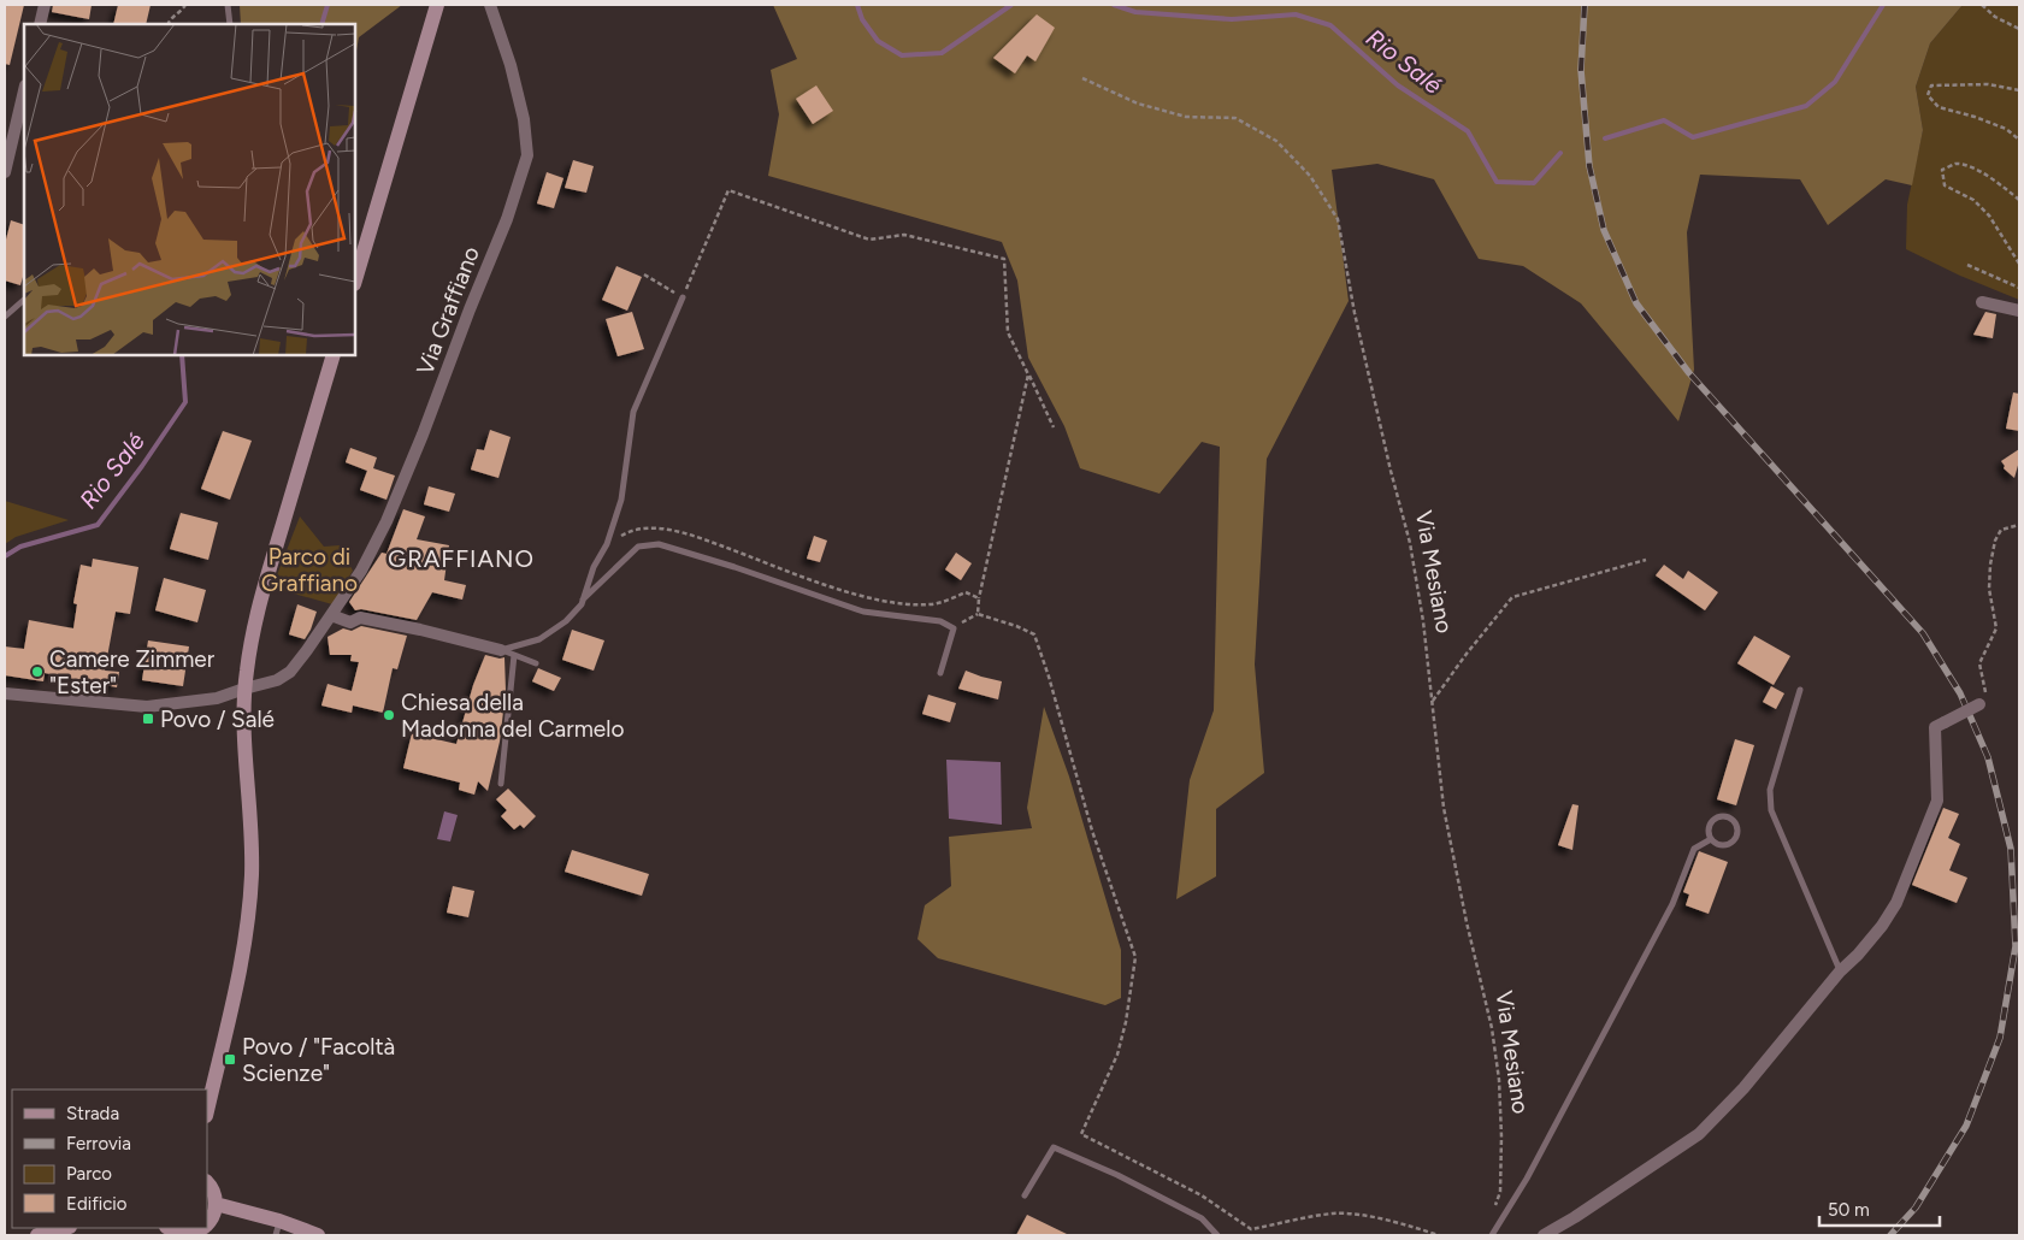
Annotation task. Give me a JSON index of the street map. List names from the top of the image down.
{
  "streets": {
    "street": ["Via Graffiano"],
    "path": ["Via Mesiano"]
  },
  "districts": ["GRAFFIANO"],
  "water": ["Rio Salé"],
  "parks": ["Parco di Graffiano"],
  "places": {
    "other": ["Camere Zimmer \"Ester\"", "Chiesa della Madonna del Carmelo"],
    "transit": ["Povo / Salé", "Povo / \"Facoltà Scienze\""]
  },
  "legend": [
    "Strada",
    "Ferrovia",
    "Parco",
    "Edificio"
  ],
  "scale_bar": "50 m"
}
